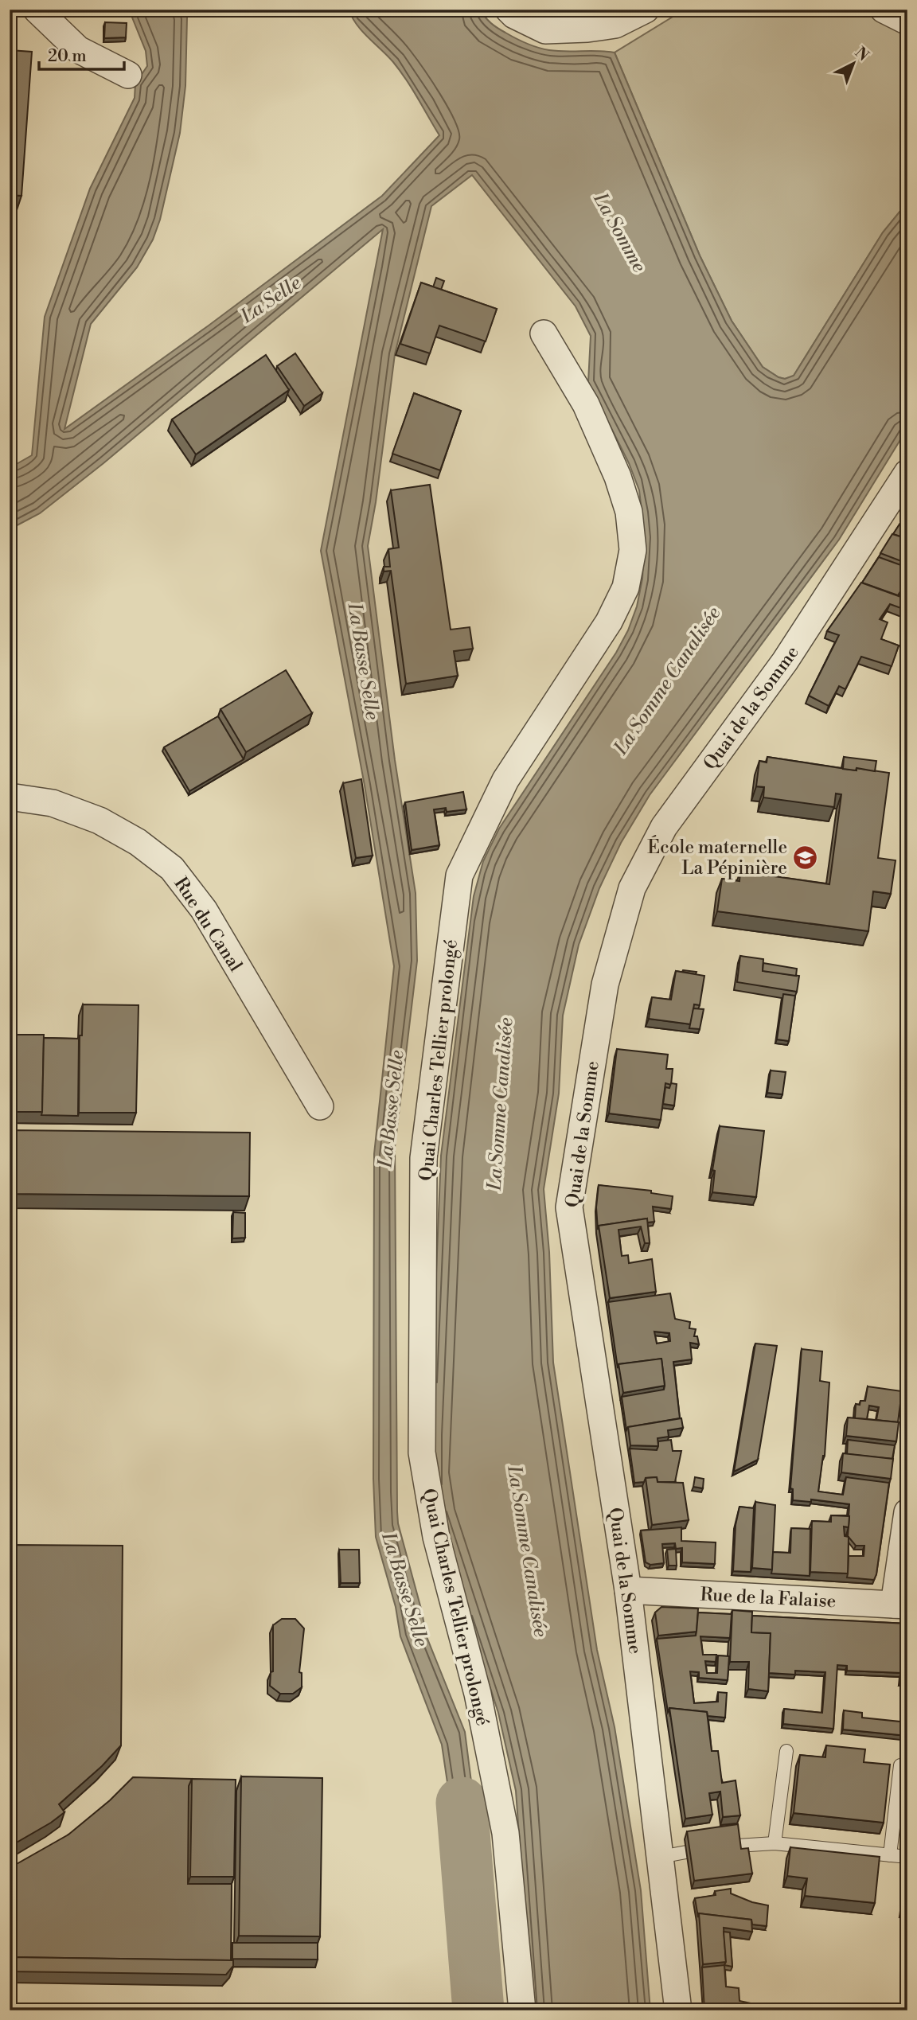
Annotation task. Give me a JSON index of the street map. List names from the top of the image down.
{
  "streets": {
    "street": [
      "Quai de la Somme",
      "Rue du Canal",
      "Quai Charles Tellier prolongé",
      "Rue de la Falaise"
    ]
  },
  "crossings": [
    ["Quai de la Somme", "Rue de la Falaise"]
  ],
  "water": [
    "La Somme",
    "La Selle",
    "La Basse Selle",
    "La Somme Canalisée"
  ],
  "places": {
    "school or university": ["École maternelle La Pépinière"]
  },
  "scale_bar": "20 m",
  "north": "top right"
}
